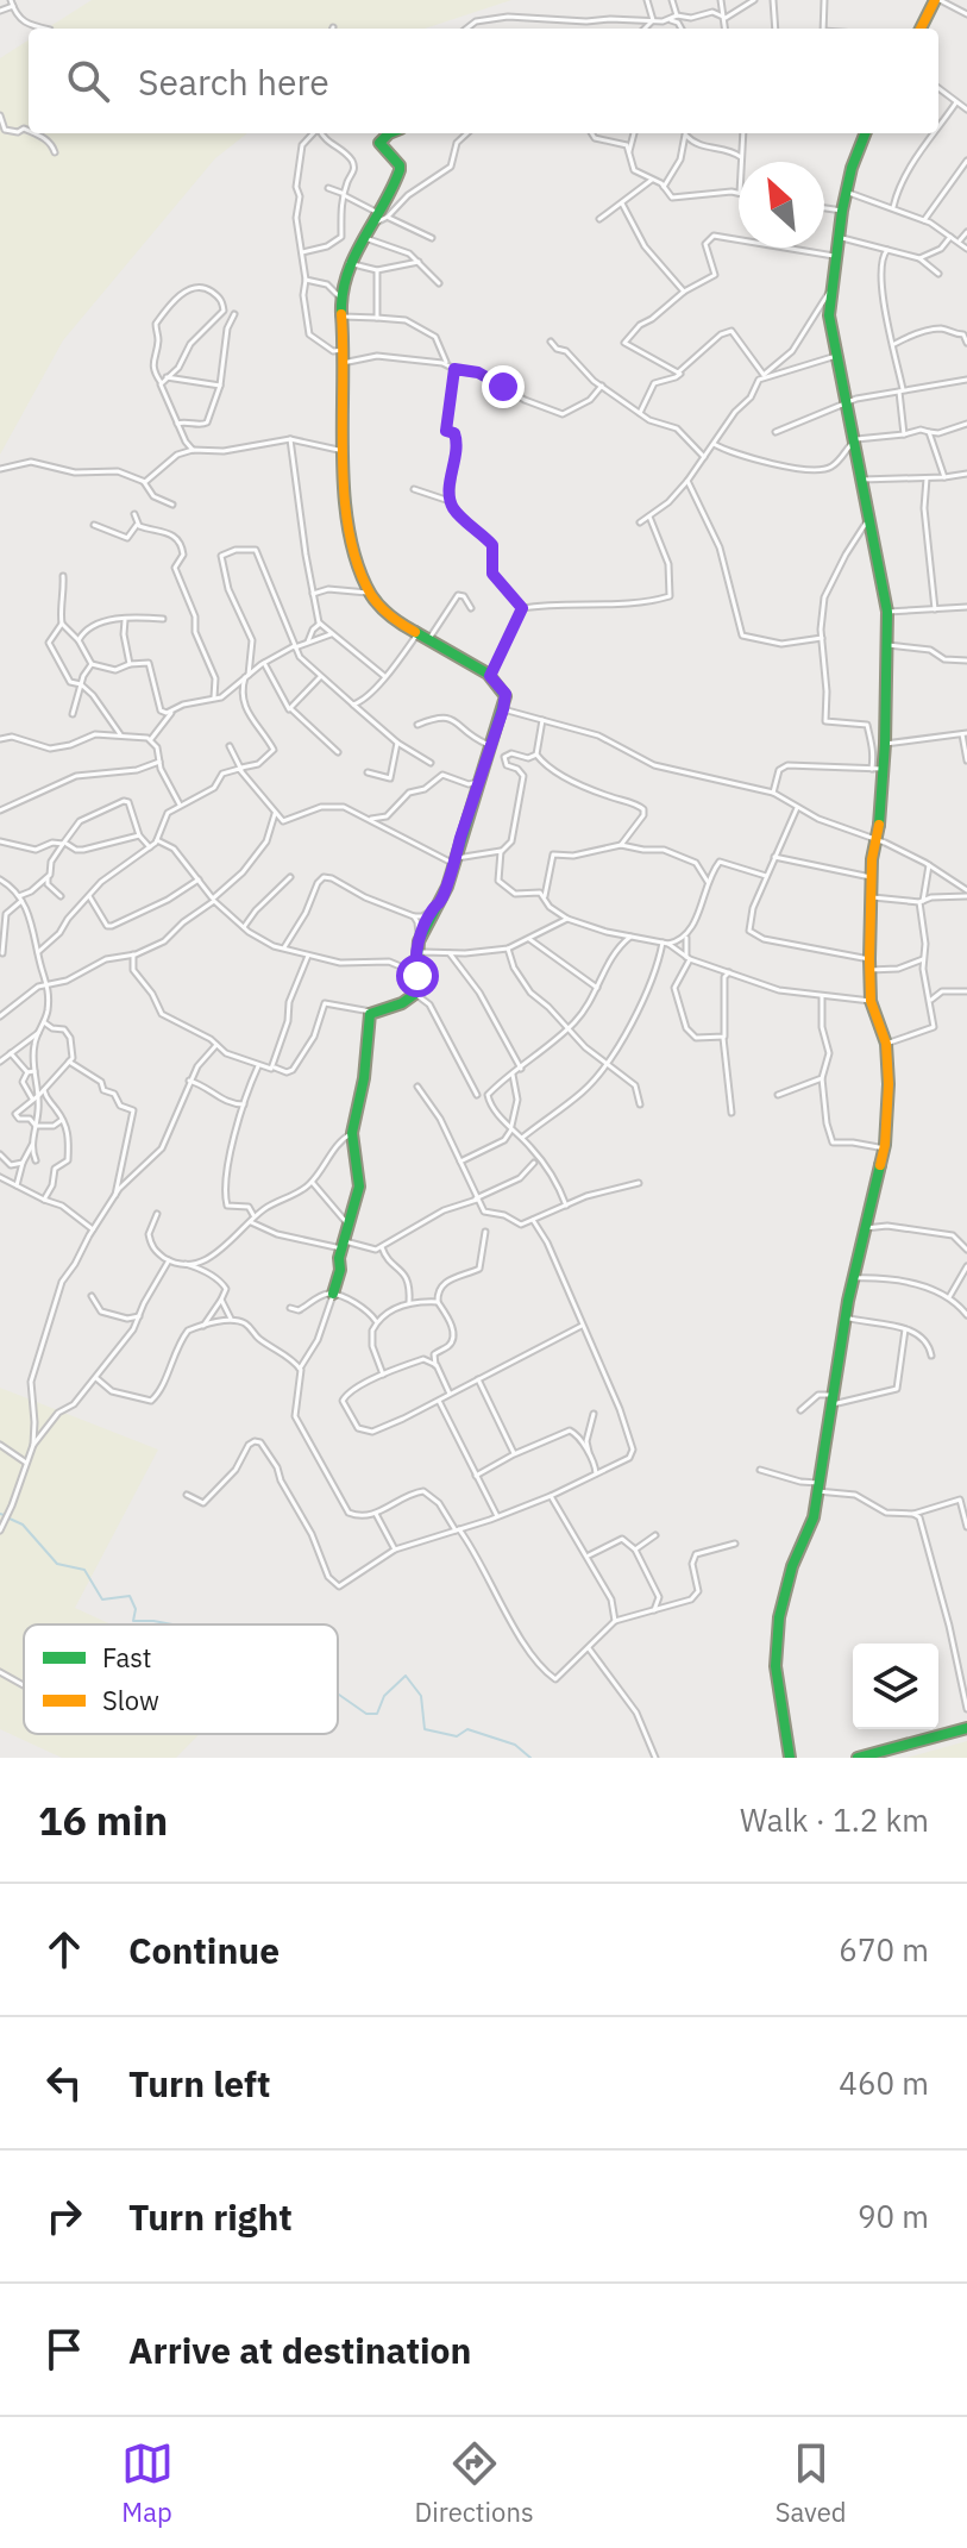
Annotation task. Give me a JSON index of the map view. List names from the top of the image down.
{
  "legend": ["Fast", "Slow"],
  "north": "top left",
  "page": {
    "search": "Search here",
    "heading": ["16 min", "Walk · 1.2 km"],
    "list": [
      ["Continue", "670 m"],
      ["Turn left", "460 m"],
      ["Turn right", "90 m"],
      "Arrive at destination"
    ],
    "nav": ["Map", "Directions", "Saved"]
  }
}
